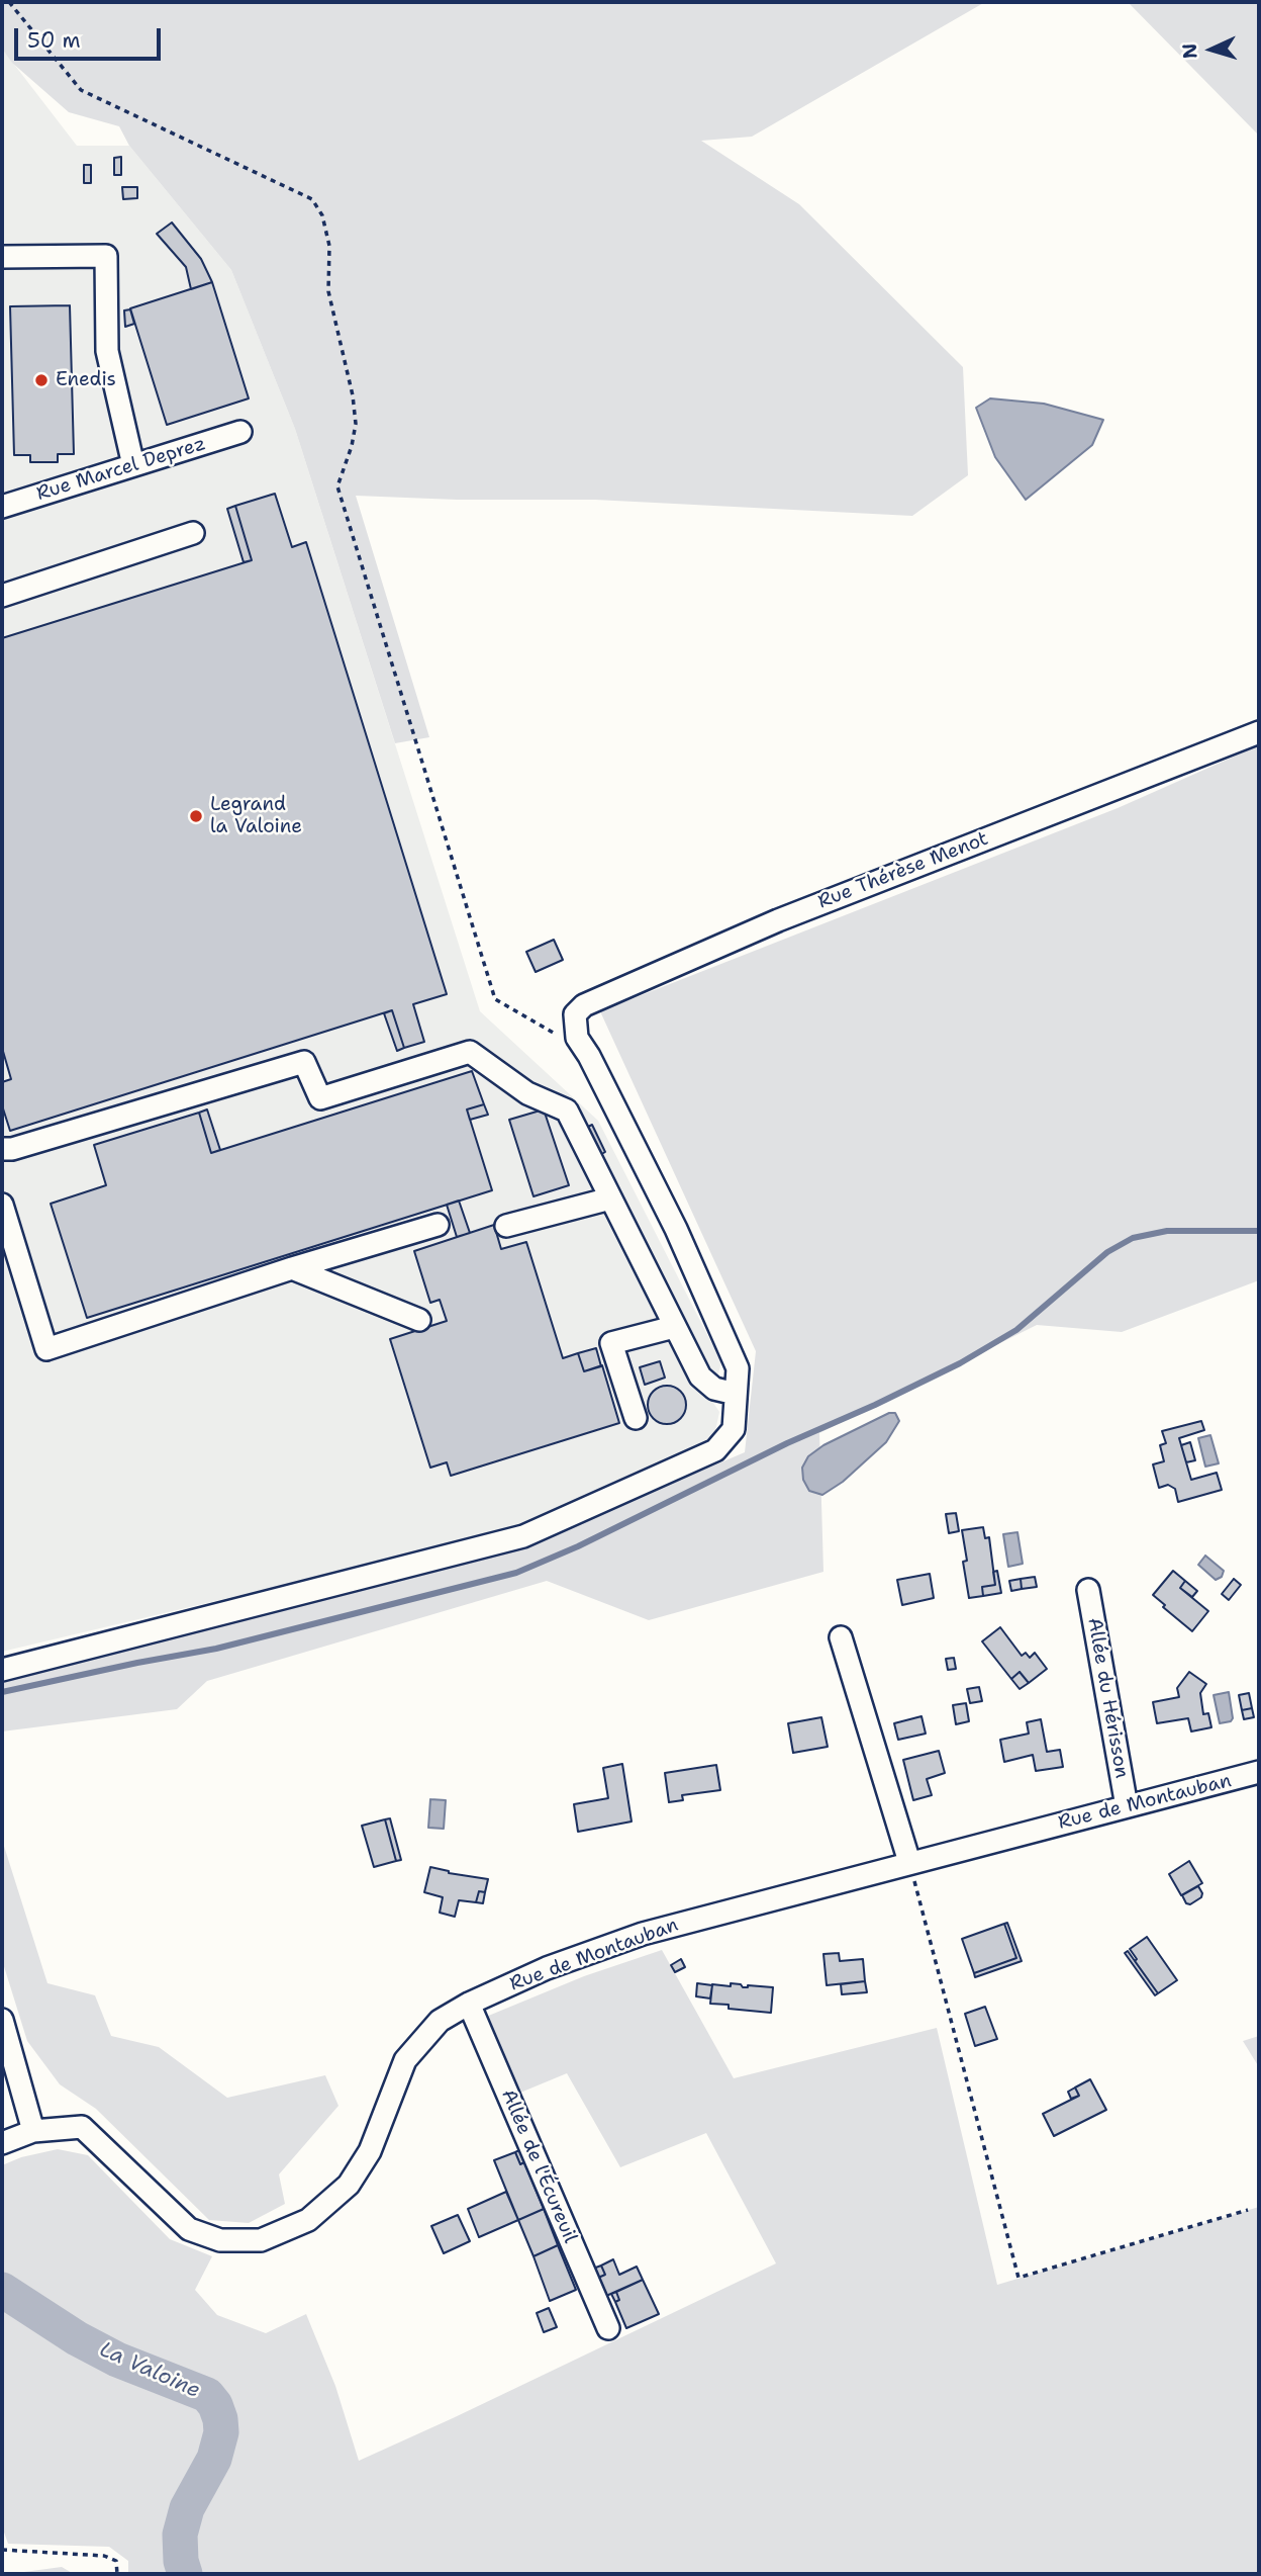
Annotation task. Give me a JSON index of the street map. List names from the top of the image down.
{
  "streets": {
    "street": [
      "Rue Marcel Deprez",
      "Rue Thérèse Menot",
      "Allée du Hérisson",
      "Rue de Montauban",
      "Allée de l'Écureuil"
    ]
  },
  "crossings": [
    ["Allée du Hérisson", "Rue de Montauban"],
    ["Rue de Montauban", "Allée de l'Écureuil"]
  ],
  "water": ["La Valoine"],
  "places": ["Enedis", "Legrand la Valoine"],
  "scale_bar": "50 m",
  "north": "left"
}
